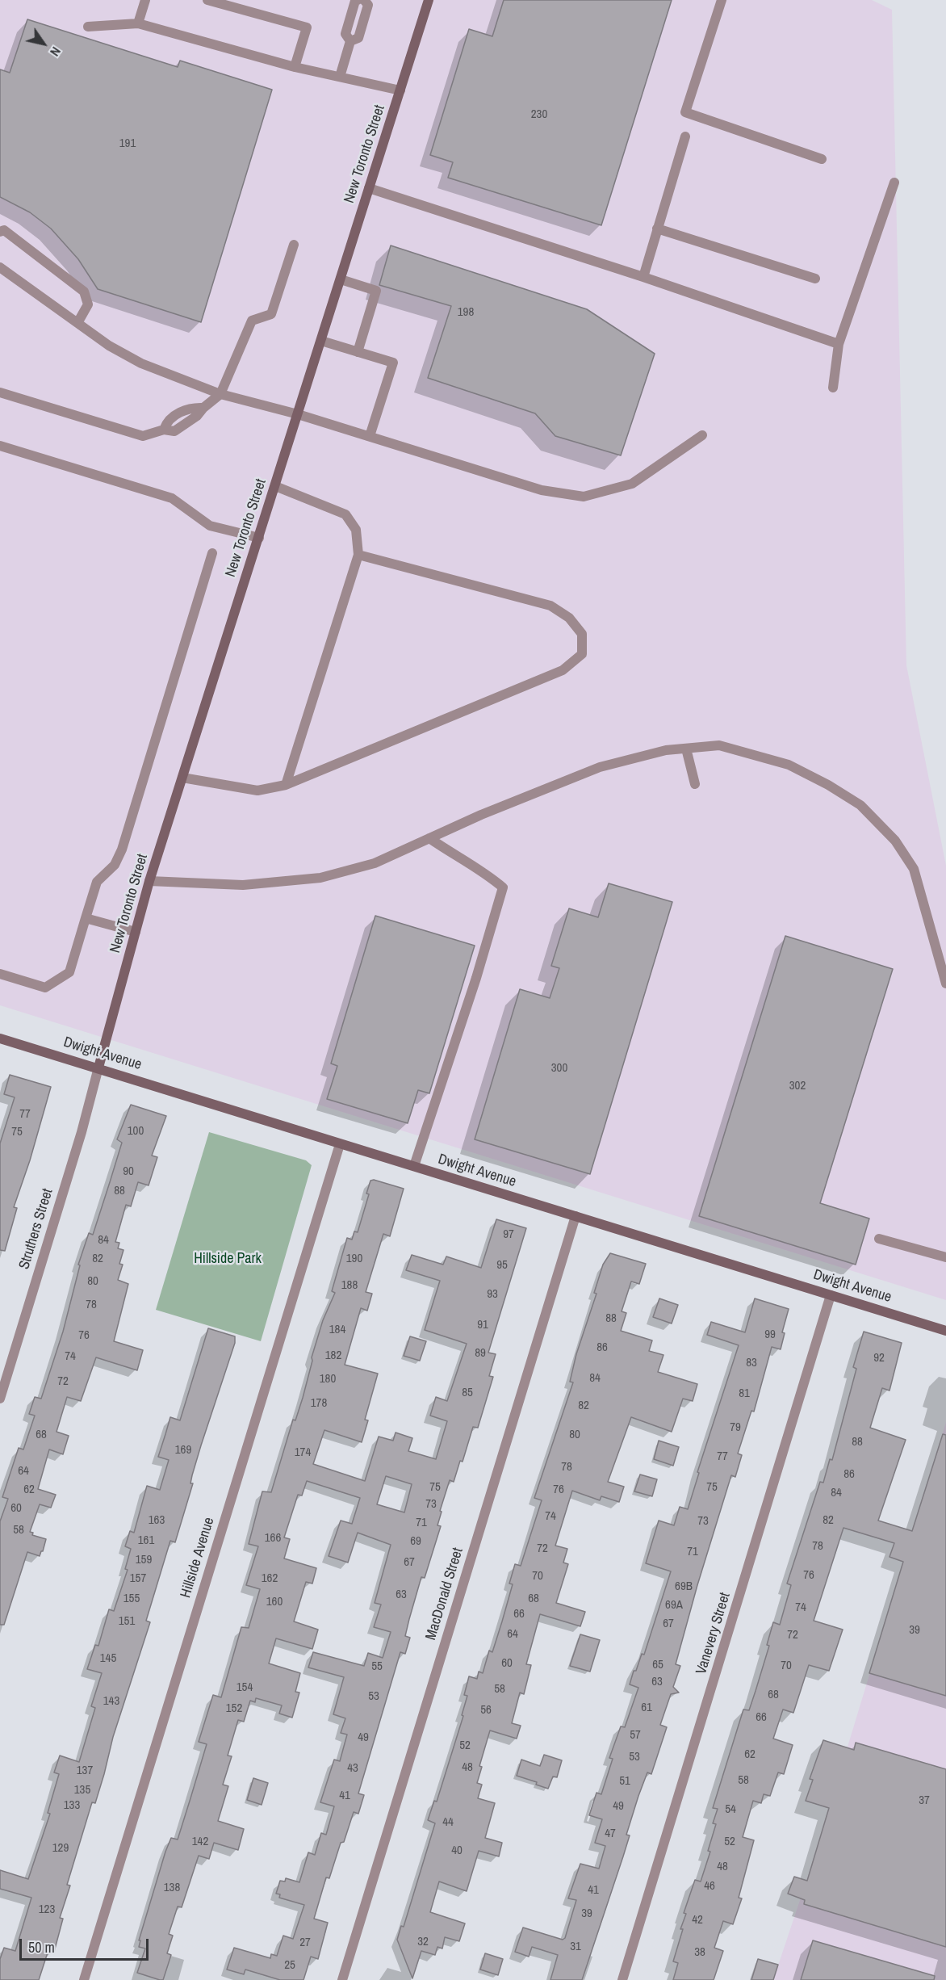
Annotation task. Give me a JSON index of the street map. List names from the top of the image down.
{
  "streets": {
    "street": [
      "New Toronto Street",
      "Dwight Avenue",
      "Struthers Street",
      "Hillside Avenue",
      "MacDonald Street",
      "Vanevery Street"
    ]
  },
  "crossings": [
    ["New Toronto Street", "Dwight Avenue"],
    ["New Toronto Street", "Struthers Street"],
    ["Dwight Avenue", "Struthers Street"],
    ["Dwight Avenue", "Hillside Avenue"],
    ["Dwight Avenue", "MacDonald Street"],
    ["Dwight Avenue", "Vanevery Street"]
  ],
  "parks": ["Hillside Park"],
  "house_numbers": [
    "230",
    "191",
    "198",
    "300",
    "302",
    "77",
    "100",
    "75",
    "90",
    "88",
    "97",
    "84",
    "82",
    "190",
    "95",
    "80",
    "188",
    "93",
    "78",
    "88",
    "91",
    "184",
    "99",
    "76",
    "86",
    "89",
    "182",
    "74",
    "92",
    "83",
    "84",
    "180",
    "72",
    "85",
    "81",
    "178",
    "82",
    "79",
    "68",
    "80",
    "88",
    "169",
    "174",
    "77",
    "78",
    "64",
    "86",
    "75",
    "75",
    "62",
    "76",
    "84",
    "73",
    "60",
    "74",
    "163",
    "82",
    "73",
    "71",
    "58",
    "166",
    "161",
    "69",
    "78",
    "72",
    "71",
    "159",
    "67",
    "76",
    "70",
    "157",
    "162",
    "69B",
    "63",
    "155",
    "68",
    "160",
    "69A",
    "74",
    "66",
    "151",
    "67",
    "39",
    "64",
    "72",
    "145",
    "60",
    "65",
    "70",
    "55",
    "63",
    "154",
    "58",
    "68",
    "53",
    "143",
    "61",
    "152",
    "56",
    "66",
    "57",
    "49",
    "52",
    "62",
    "53",
    "48",
    "43",
    "137",
    "58",
    "51",
    "135",
    "41",
    "37",
    "133",
    "49",
    "54",
    "44",
    "47",
    "142",
    "52",
    "129",
    "40",
    "48",
    "46",
    "138",
    "41",
    "123",
    "39",
    "42",
    "32",
    "27",
    "31",
    "38",
    "25"
  ],
  "scale_bar": "50 m",
  "north": "bottom right"
}
